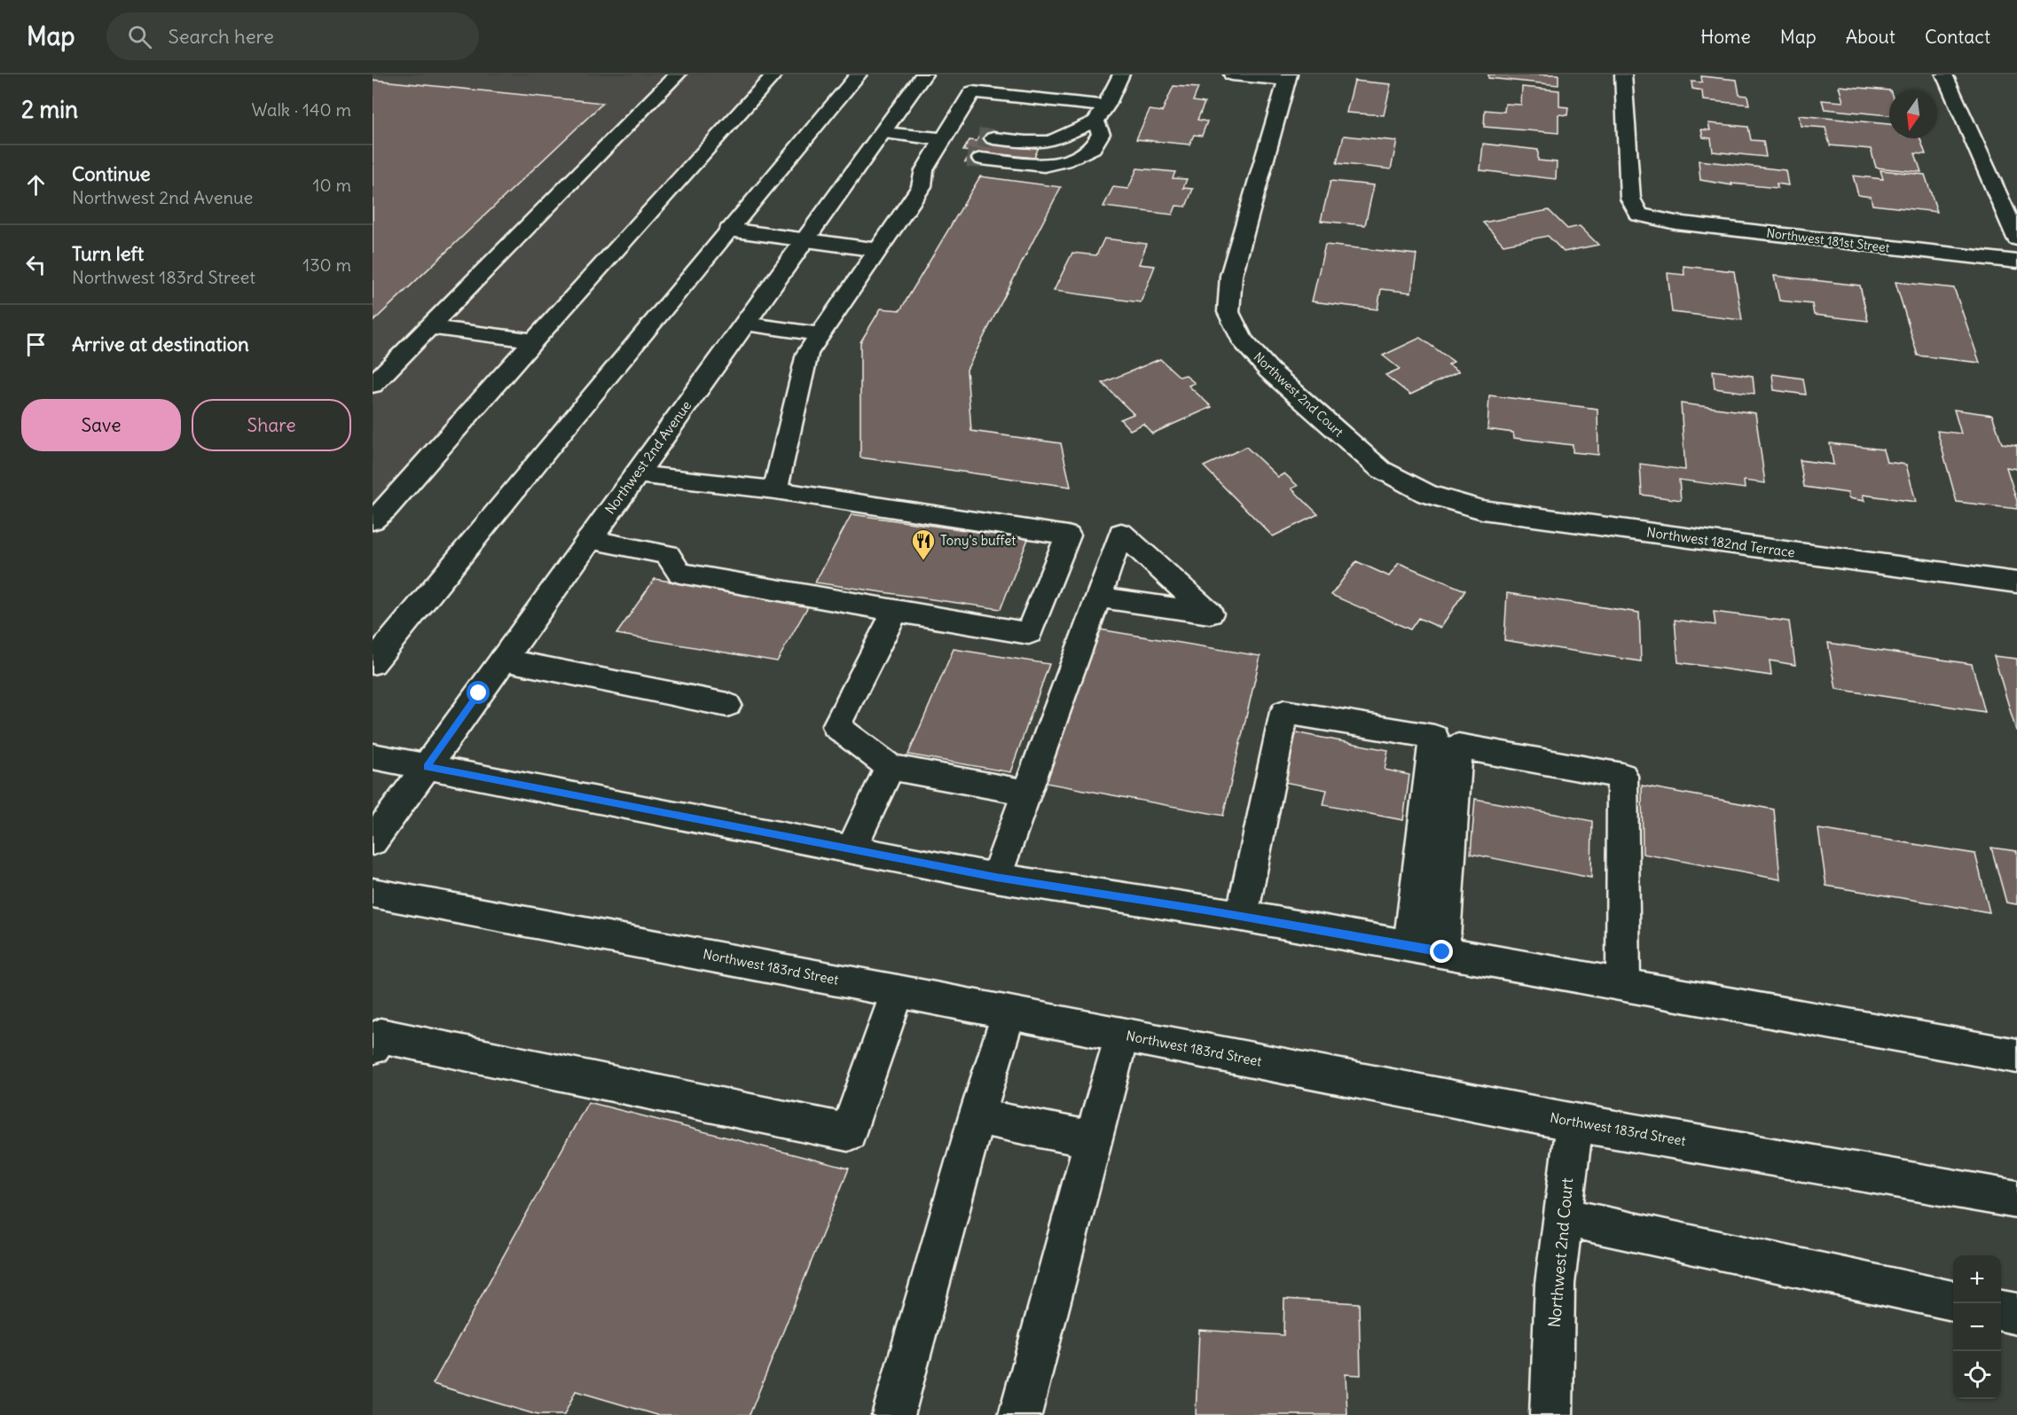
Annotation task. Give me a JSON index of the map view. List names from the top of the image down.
{
  "streets": {
    "main road": [
      "Northwest 181st Street",
      "Northwest 2nd Court",
      "Northwest 2nd Avenue",
      "Northwest 182nd Terrace",
      "Northwest 183rd Street"
    ]
  },
  "crossings": [
    ["Northwest 2nd Court", "Northwest 182nd Terrace"],
    ["Northwest 2nd Court", "Northwest 183rd Street"]
  ],
  "places": {
    "restaurant": ["Tony's buffet"]
  },
  "north": "bottom",
  "page": {
    "header": "Map",
    "search": "Search here",
    "nav": [
      "Home",
      "Map",
      "About",
      "Contact"
    ],
    "heading": ["2 min", "Walk · 140 m"],
    "list": [
      ["Continue", "Northwest 2nd Avenue", "10 m"],
      ["Turn left", "Northwest 183rd Street", "130 m"],
      "Arrive at destination"
    ],
    "buttons": ["Save", "Share"],
    "map_buttons": ["+", "−"]
  }
}
